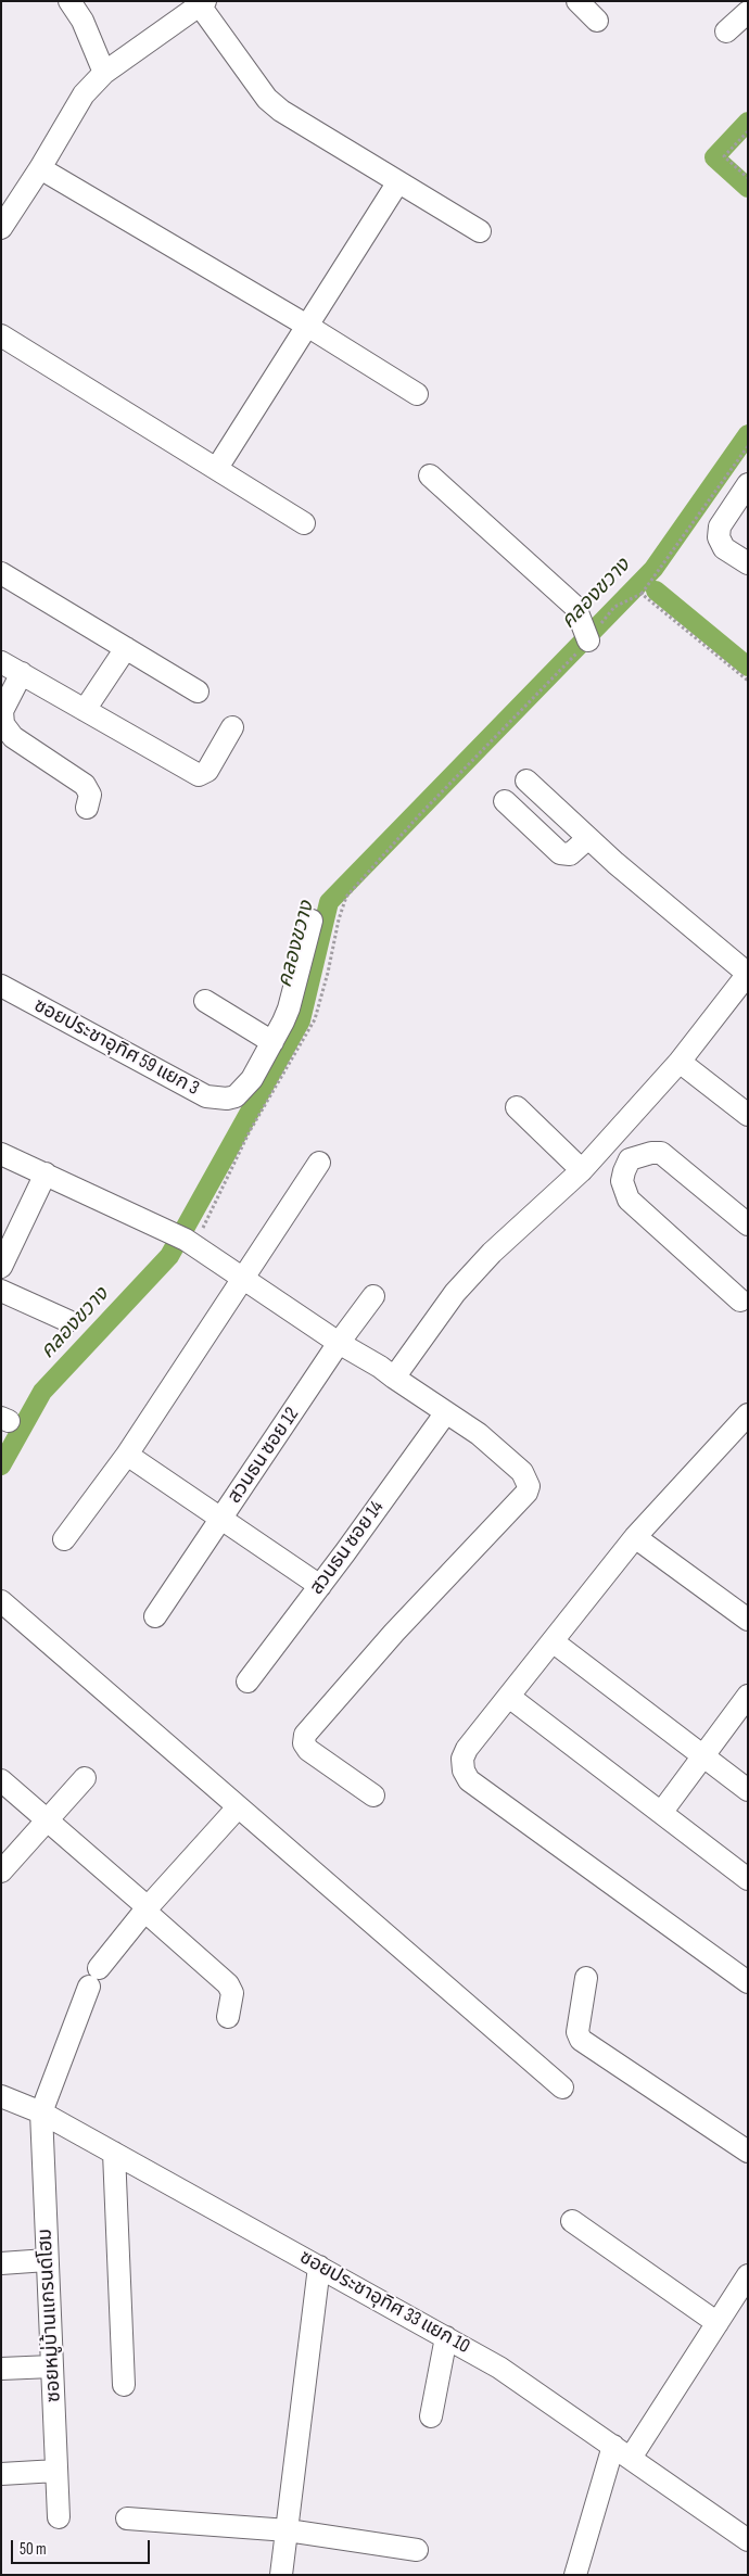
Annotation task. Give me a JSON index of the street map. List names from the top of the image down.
{
  "streets": {
    "street": [
      "ซอยประชาอุทิศ 59 แยก 3",
      "สวนธน ซอย 12",
      "สวนธน ซอย 14",
      "ซอยประชาอุทิศ 33 แยก 10",
      "ซอยหมู่บ้านแกรนด์โฮม"
    ]
  },
  "crossings": [
    ["ซอยประชาอุทิศ 33 แยก 10", "ซอยหมู่บ้านแกรนด์โฮม"]
  ],
  "water": ["คลองขวาง"],
  "scale_bar": "50 m"
}
